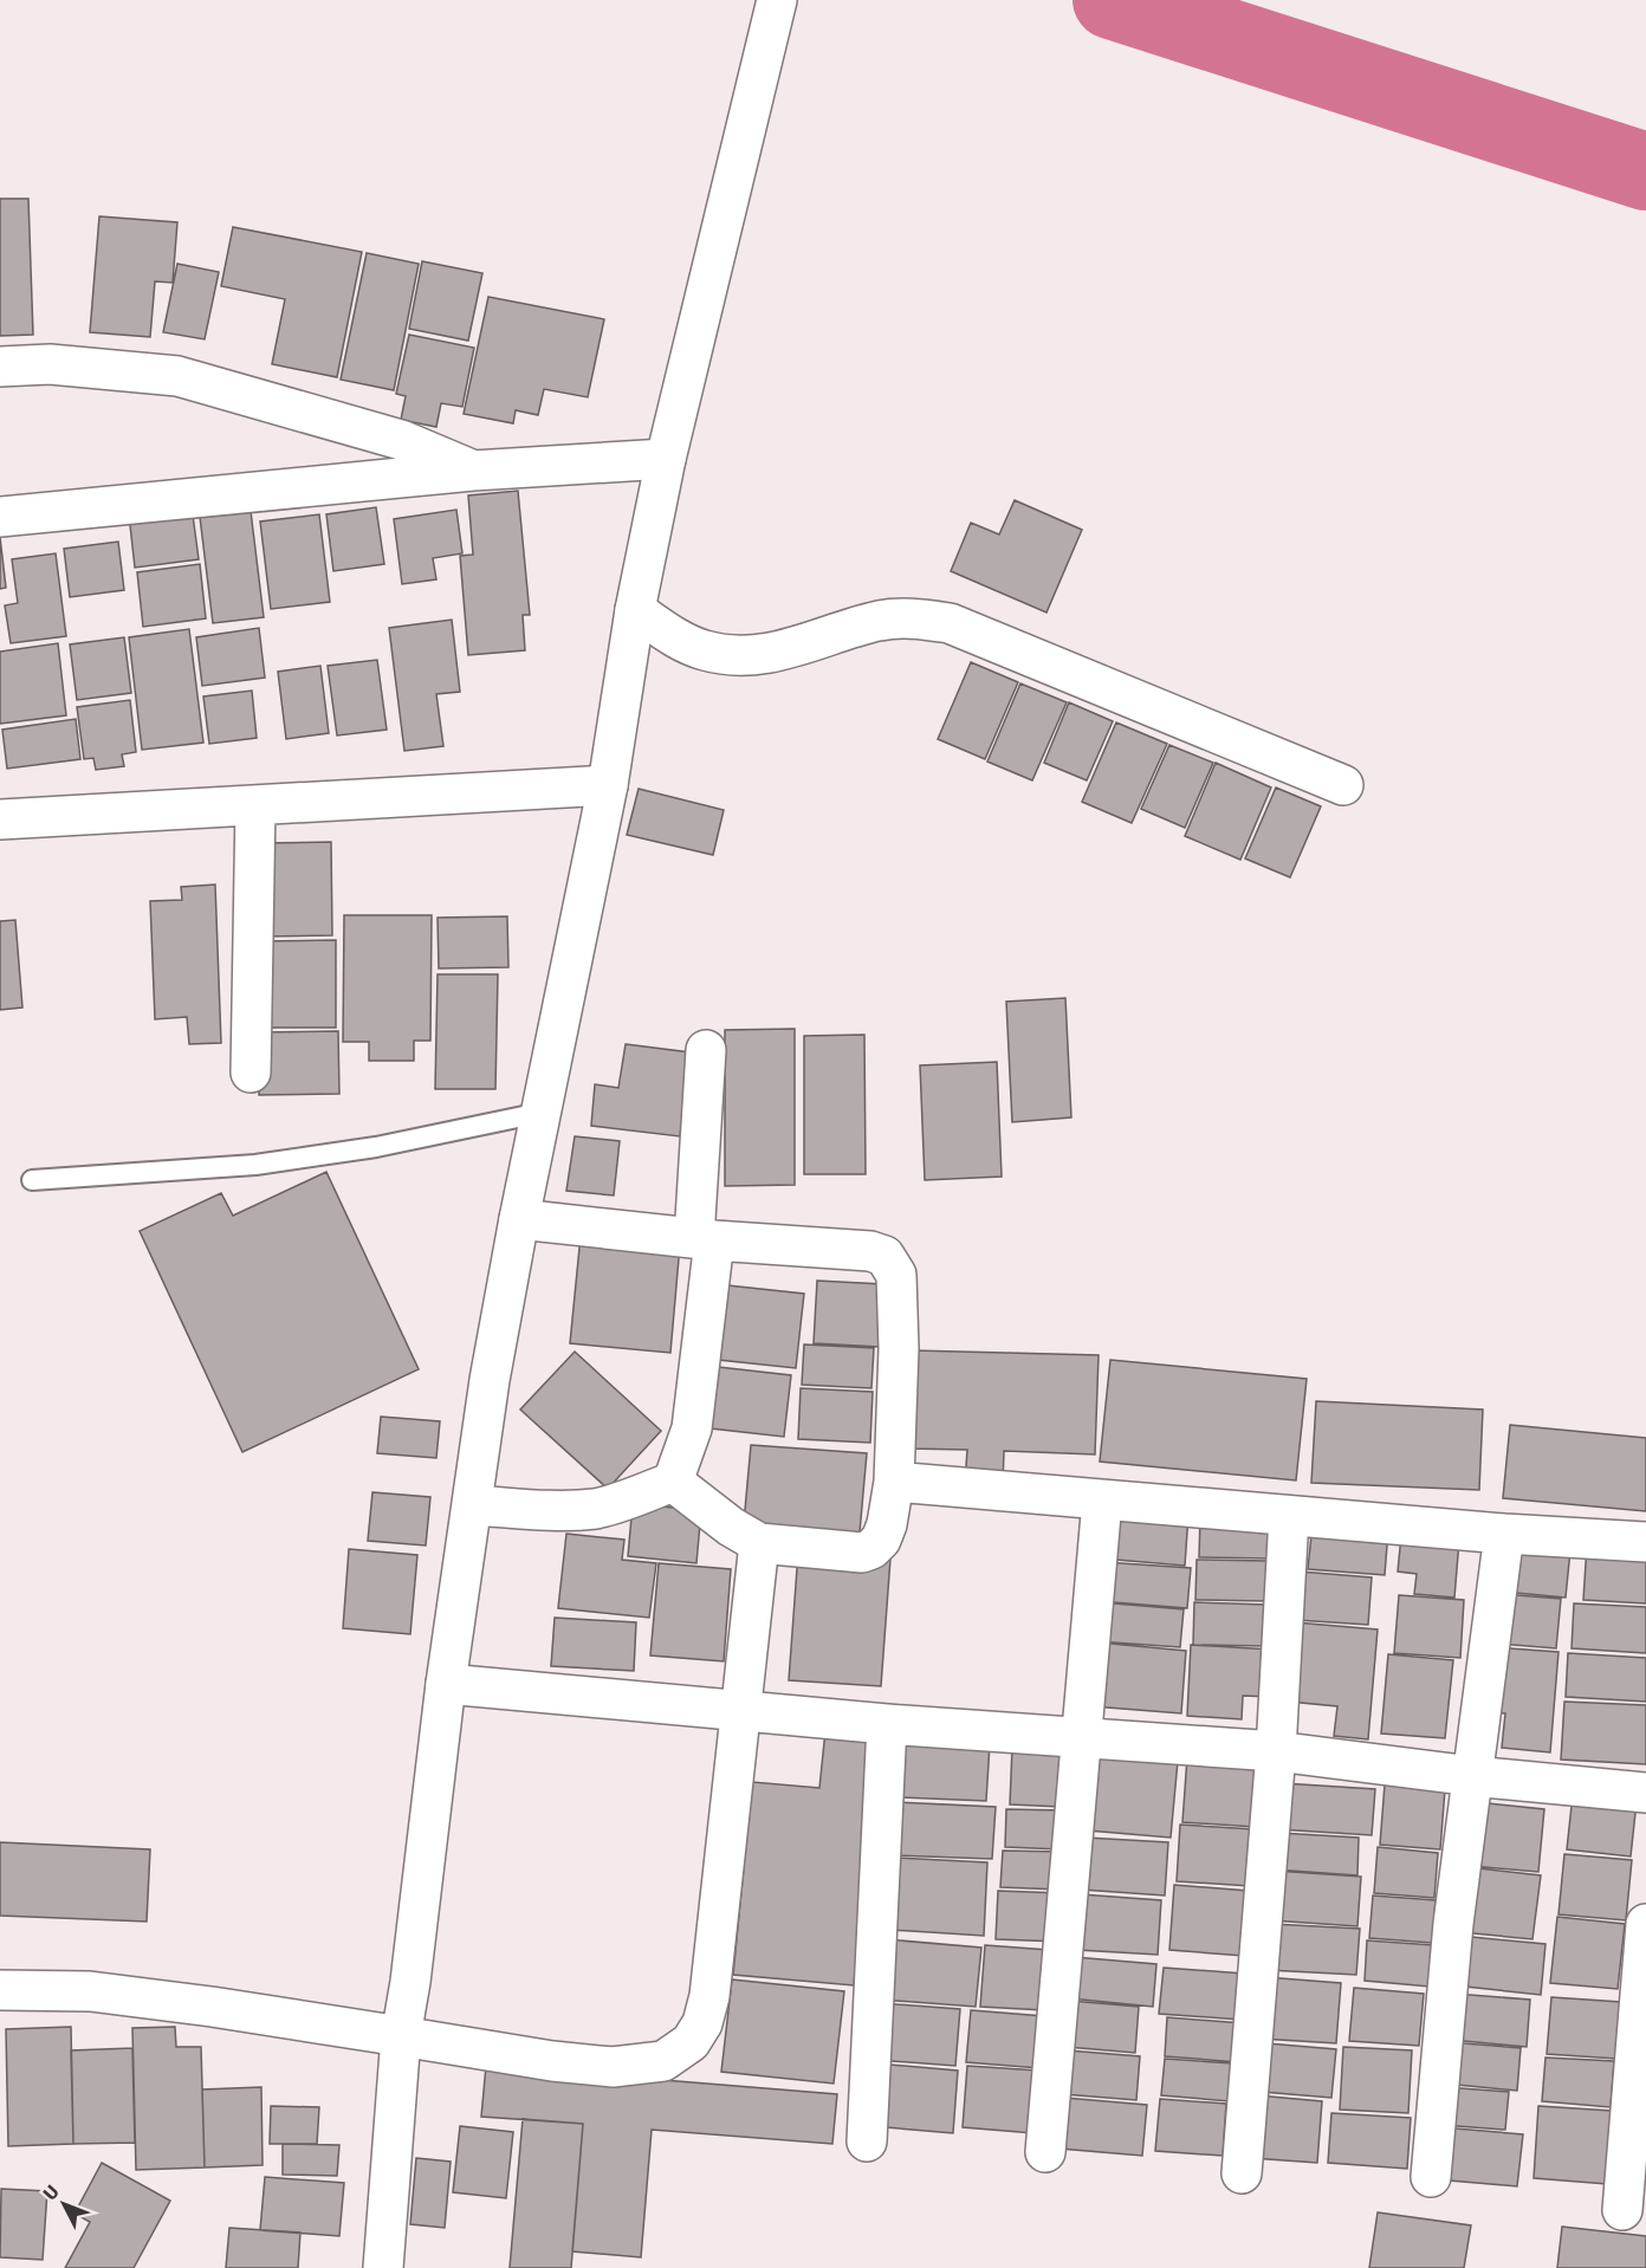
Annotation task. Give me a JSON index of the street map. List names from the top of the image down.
{
  "north": "top left"
}
